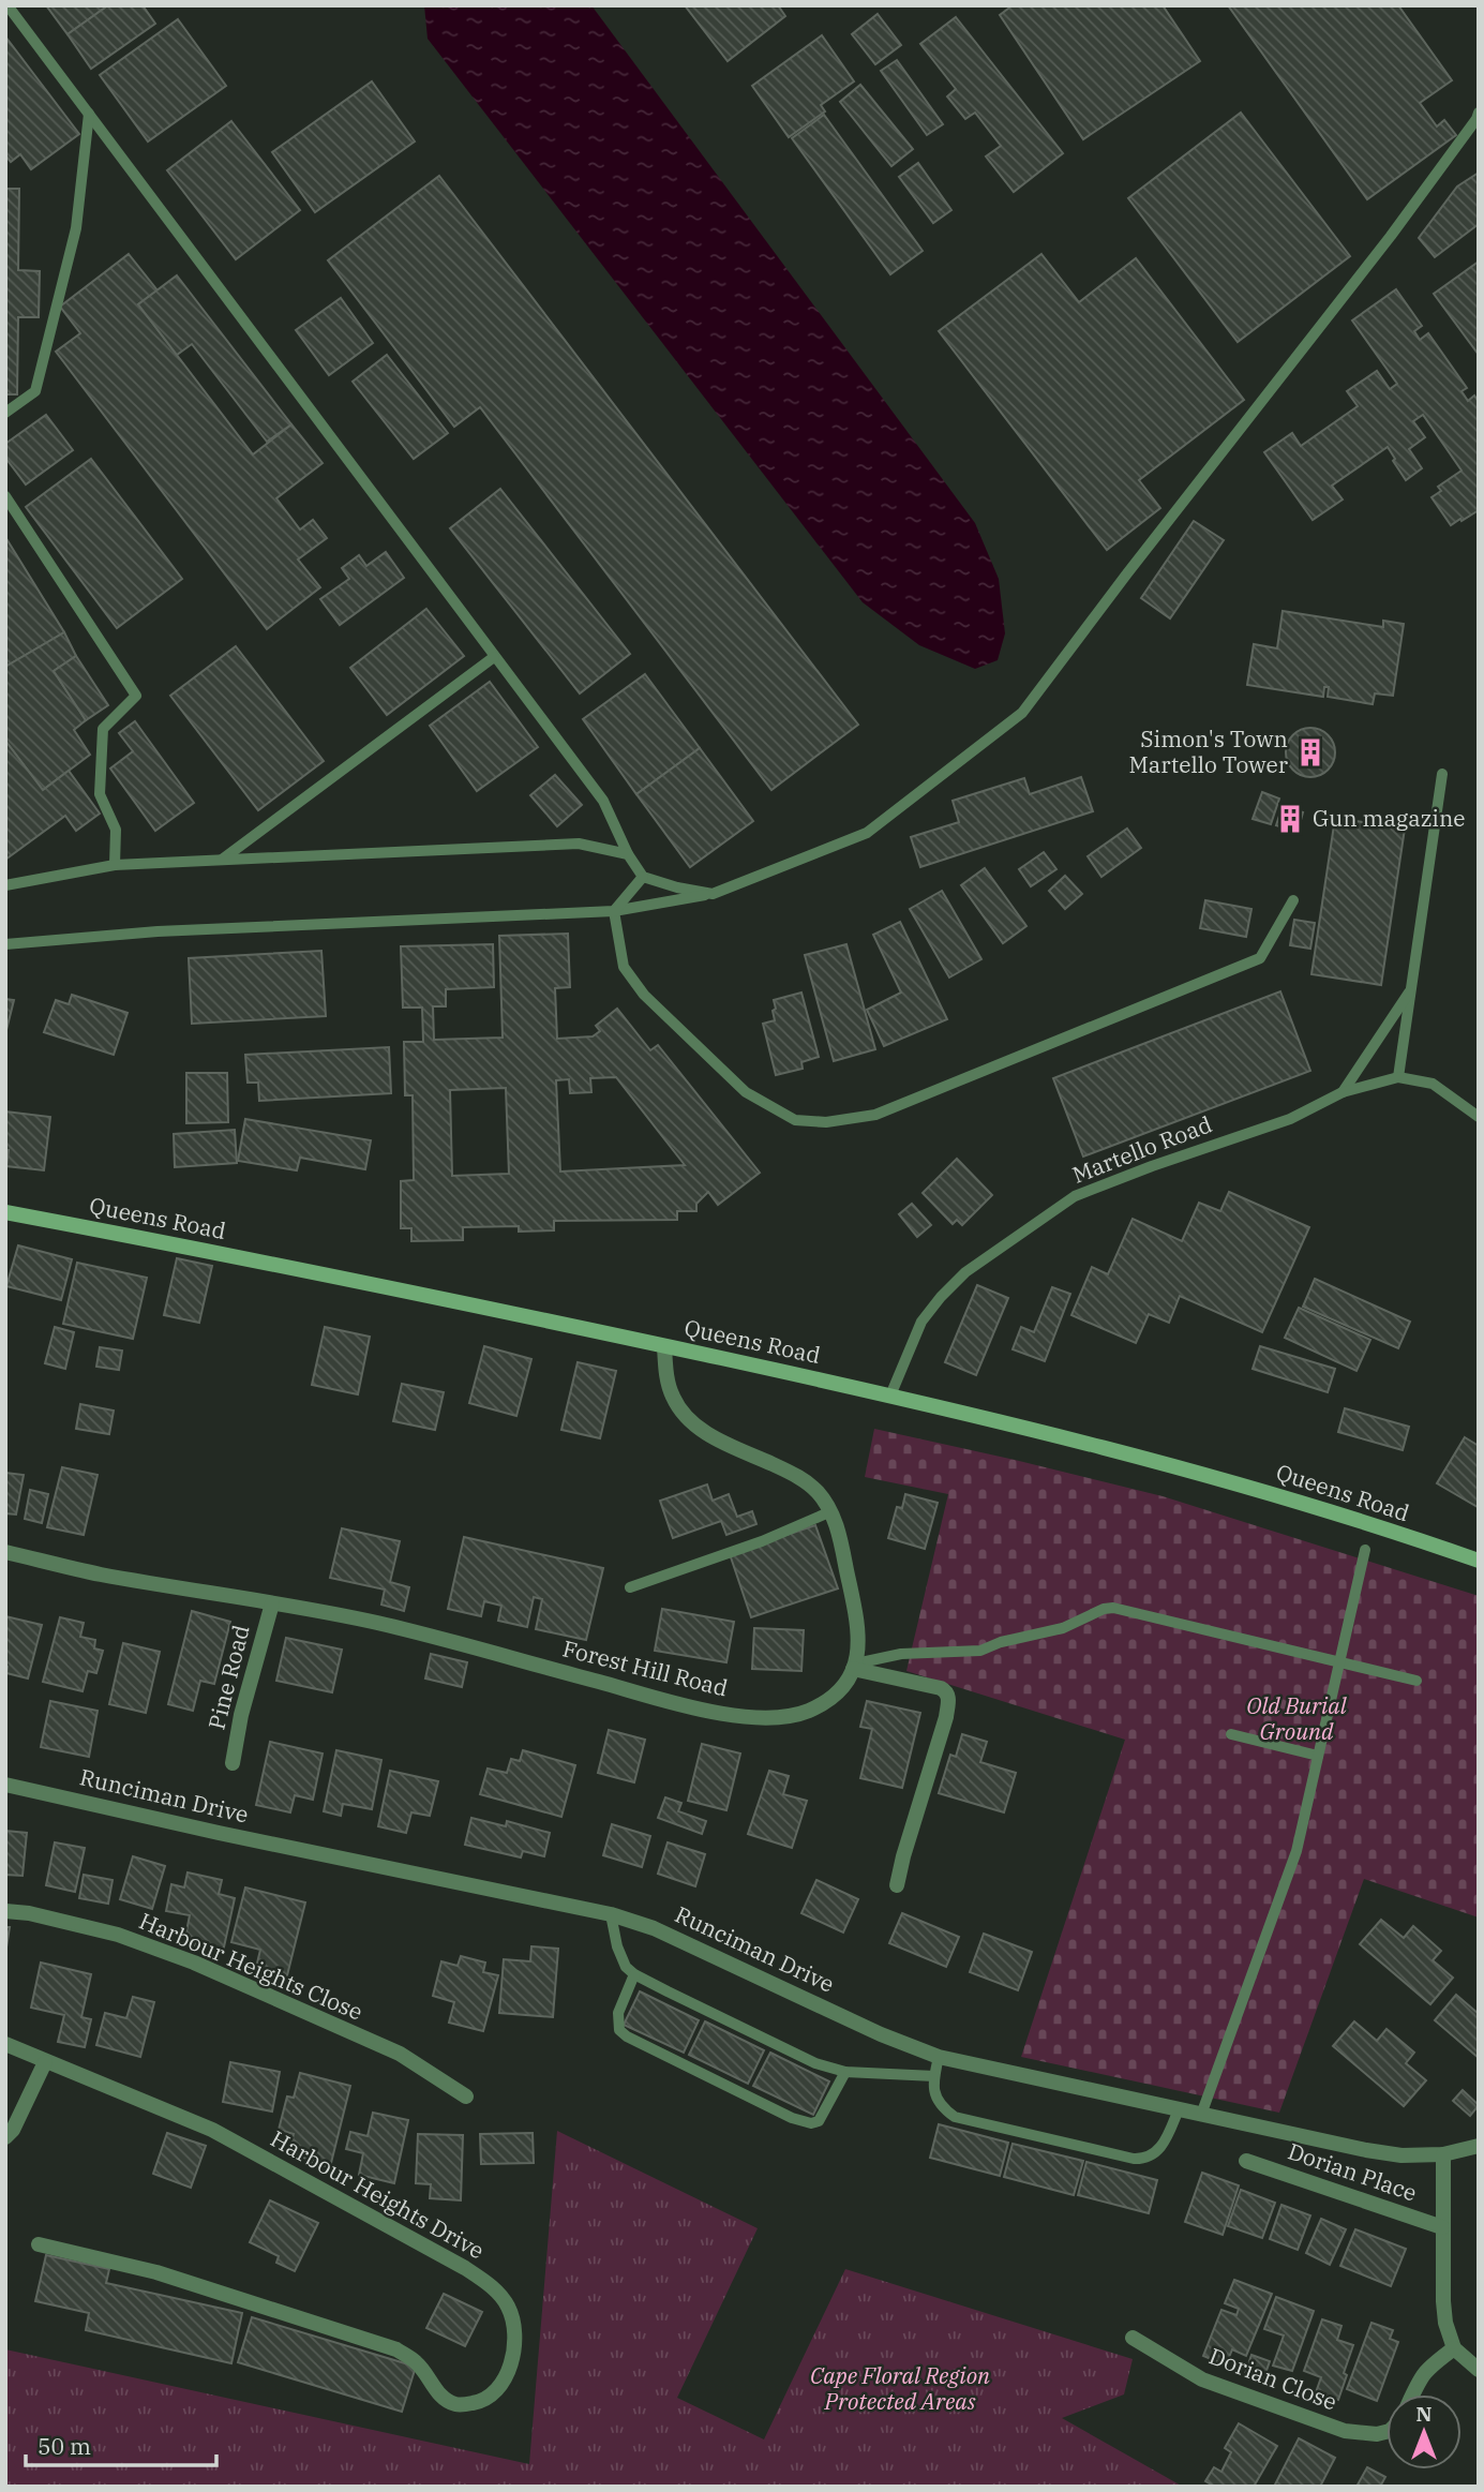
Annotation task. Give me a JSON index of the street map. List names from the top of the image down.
{
  "streets": {
    "main road": ["Queens Road"],
    "street": [
      "Forest Hill Road",
      "Pine Road",
      "Runciman Drive",
      "Harbour Heights Close",
      "Dorian Place",
      "Harbour Heights Drive",
      "Dorian Close"
    ],
    "lane": ["Martello Road"]
  },
  "crossings": [
    ["Martello Road", "Queens Road"],
    ["Forest Hill Road", "Pine Road"]
  ],
  "parks": ["Old Burial Ground", "Cape Floral Region Protected Areas"],
  "places": {
    "building": ["Simon's Town Martello Tower", "Gun magazine"]
  },
  "scale_bar": "50 m",
  "north": "top"
}
